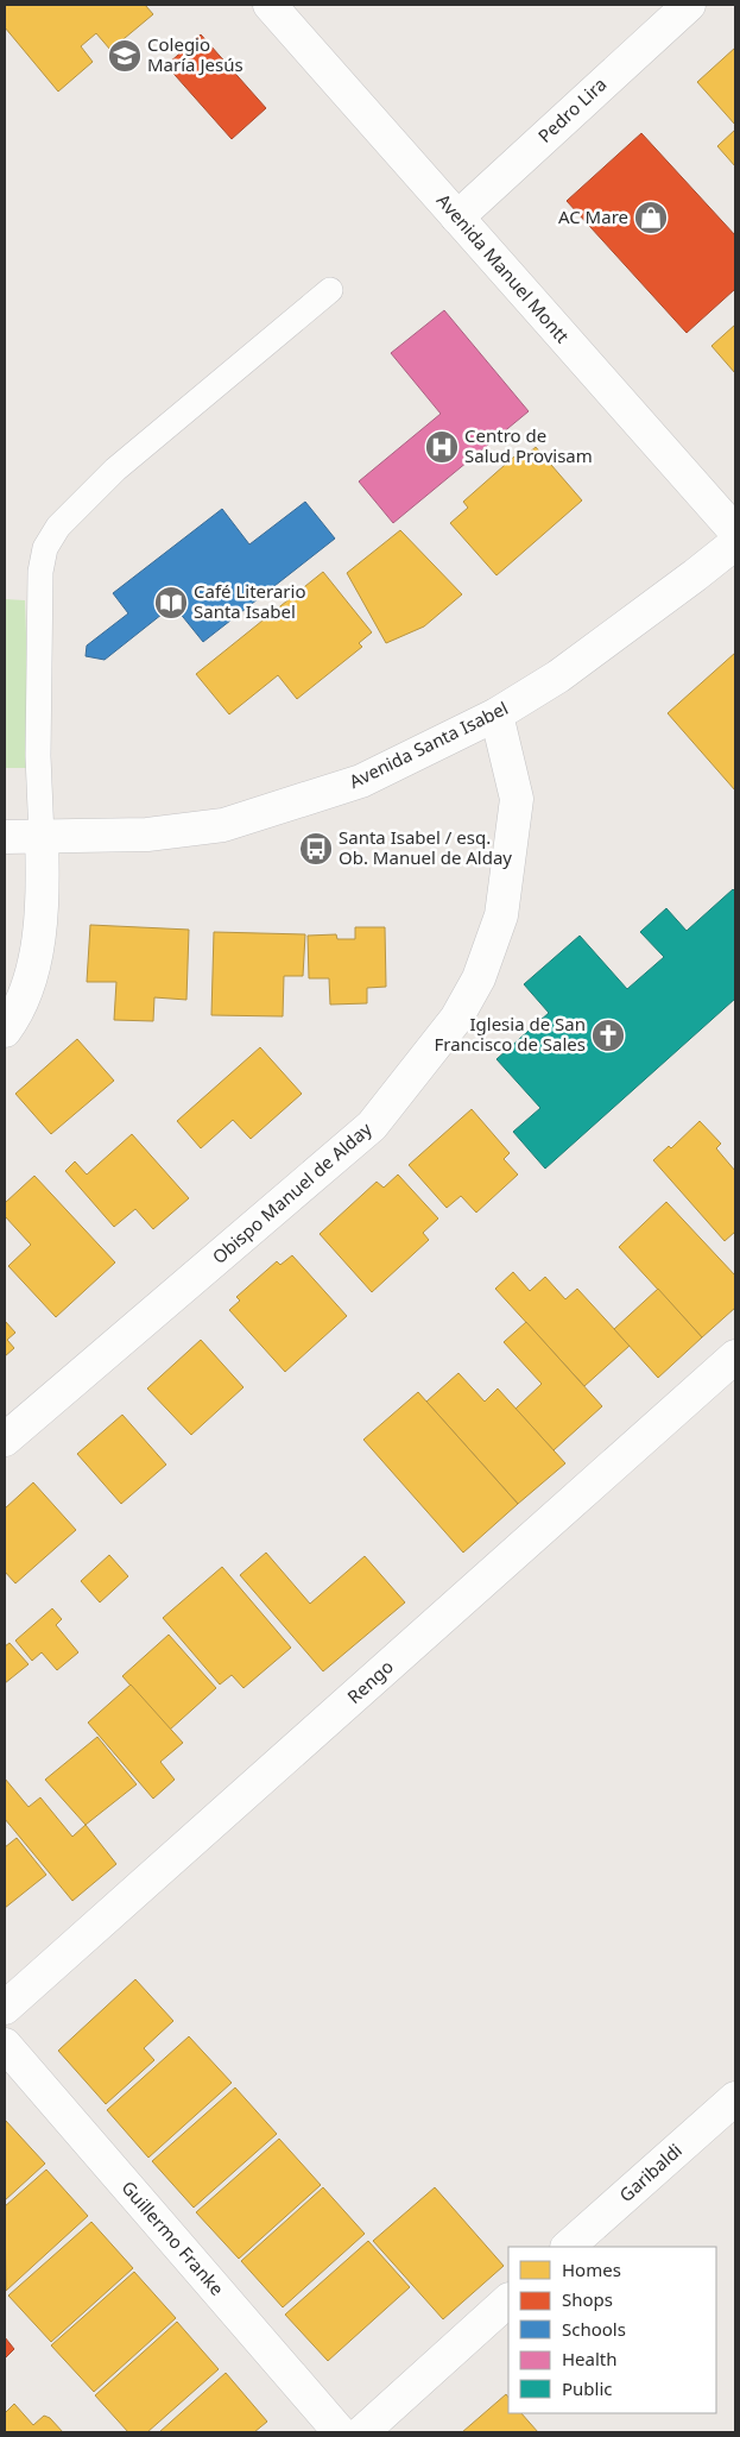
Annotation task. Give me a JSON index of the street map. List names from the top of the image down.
{
  "streets": {
    "street": [
      "Pedro Lira",
      "Avenida Manuel Montt",
      "Avenida Santa Isabel",
      "Obispo Manuel de Alday",
      "Rengo",
      "Garibaldi",
      "Guillermo Franke"
    ]
  },
  "crossings": [
    ["Pedro Lira", "Avenida Manuel Montt"],
    ["Avenida Santa Isabel", "Obispo Manuel de Alday"]
  ],
  "places": {
    "school or university": ["Colegio María Jesús"],
    "shop": ["AC Mare"],
    "hospital": ["Centro de Salud Provisam"],
    "library": ["Café Literario Santa Isabel"],
    "bus stop": ["Santa Isabel / esq. Ob. Manuel de Alday"],
    "church": ["Iglesia de San Francisco de Sales"]
  },
  "legend": [
    "Homes",
    "Shops",
    "Schools",
    "Health",
    "Public"
  ]
}
